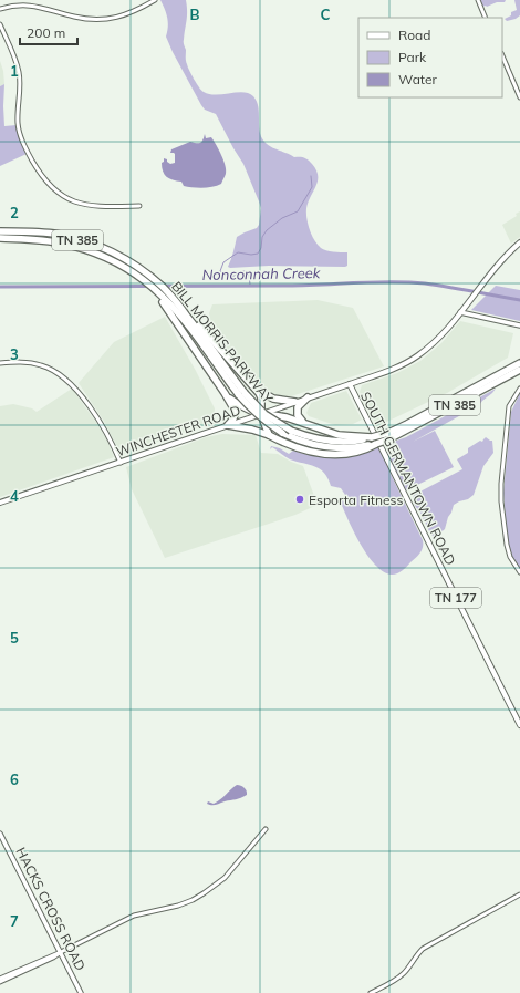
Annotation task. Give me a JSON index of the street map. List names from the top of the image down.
{
  "streets": {
    "highway": ["TN 385", "BILL MORRIS PARKWAY"],
    "main road": [
      "WINCHESTER ROAD",
      "SOUTH GERMANTOWN ROAD",
      "TN 177",
      "HACKS CROSS ROAD"
    ]
  },
  "crossings": [
    ["WINCHESTER ROAD", "SOUTH GERMANTOWN ROAD"]
  ],
  "water": ["Nonconnah Creek"],
  "places": ["Esporta Fitness"],
  "legend": ["Road", "Park", "Water"],
  "scale_bar": "200 m",
  "grid": {
    "columns": ["B", "C"],
    "rows": [
      "1",
      "2",
      "3",
      "4",
      "5",
      "6",
      "7"
    ]
  }
}
